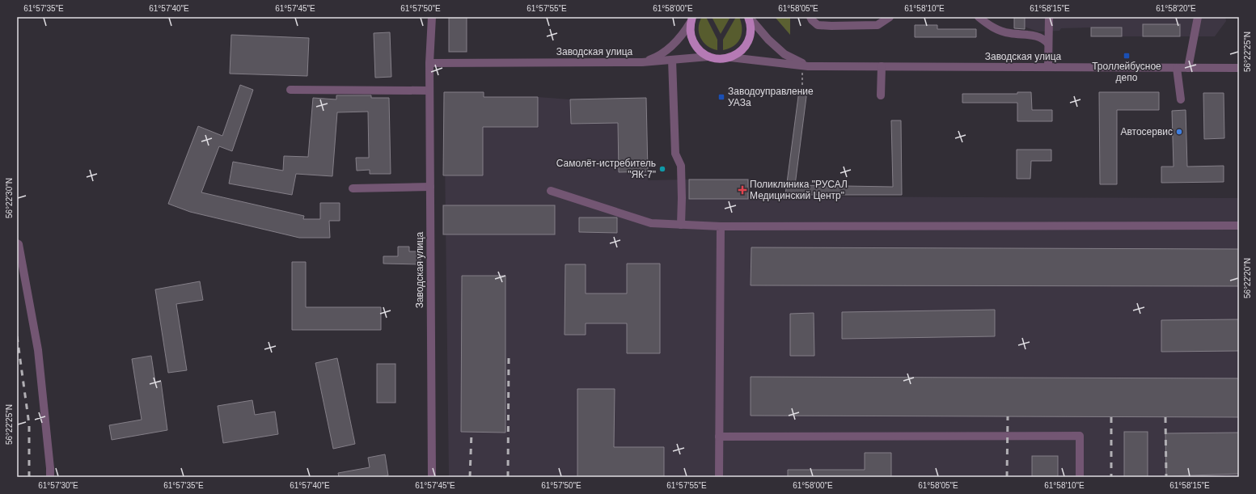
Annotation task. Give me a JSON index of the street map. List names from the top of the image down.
{
  "streets": {
    "street": ["Заводская улица"]
  },
  "places": {
    "transit": ["Троллейбусное депо", "Заводоуправление УАЗа"],
    "other": ["Автосервис", "Самолёт-истребитель \"ЯК-7\""],
    "health": ["Поликлиника \"РУСАЛ Медицинский Центр\""]
  },
  "coordinates": [
    "61°57'35\"E",
    "61°57'40\"E",
    "61°57'45\"E",
    "61°57'50\"E",
    "61°57'55\"E",
    "61°58'00\"E",
    "61°58'05\"E",
    "61°58'10\"E",
    "61°58'15\"E",
    "61°58'20\"E",
    "56°22'25\"N",
    "56°22'30\"N",
    "56°22'20\"N",
    "61°57'30\"E"
  ]
}
